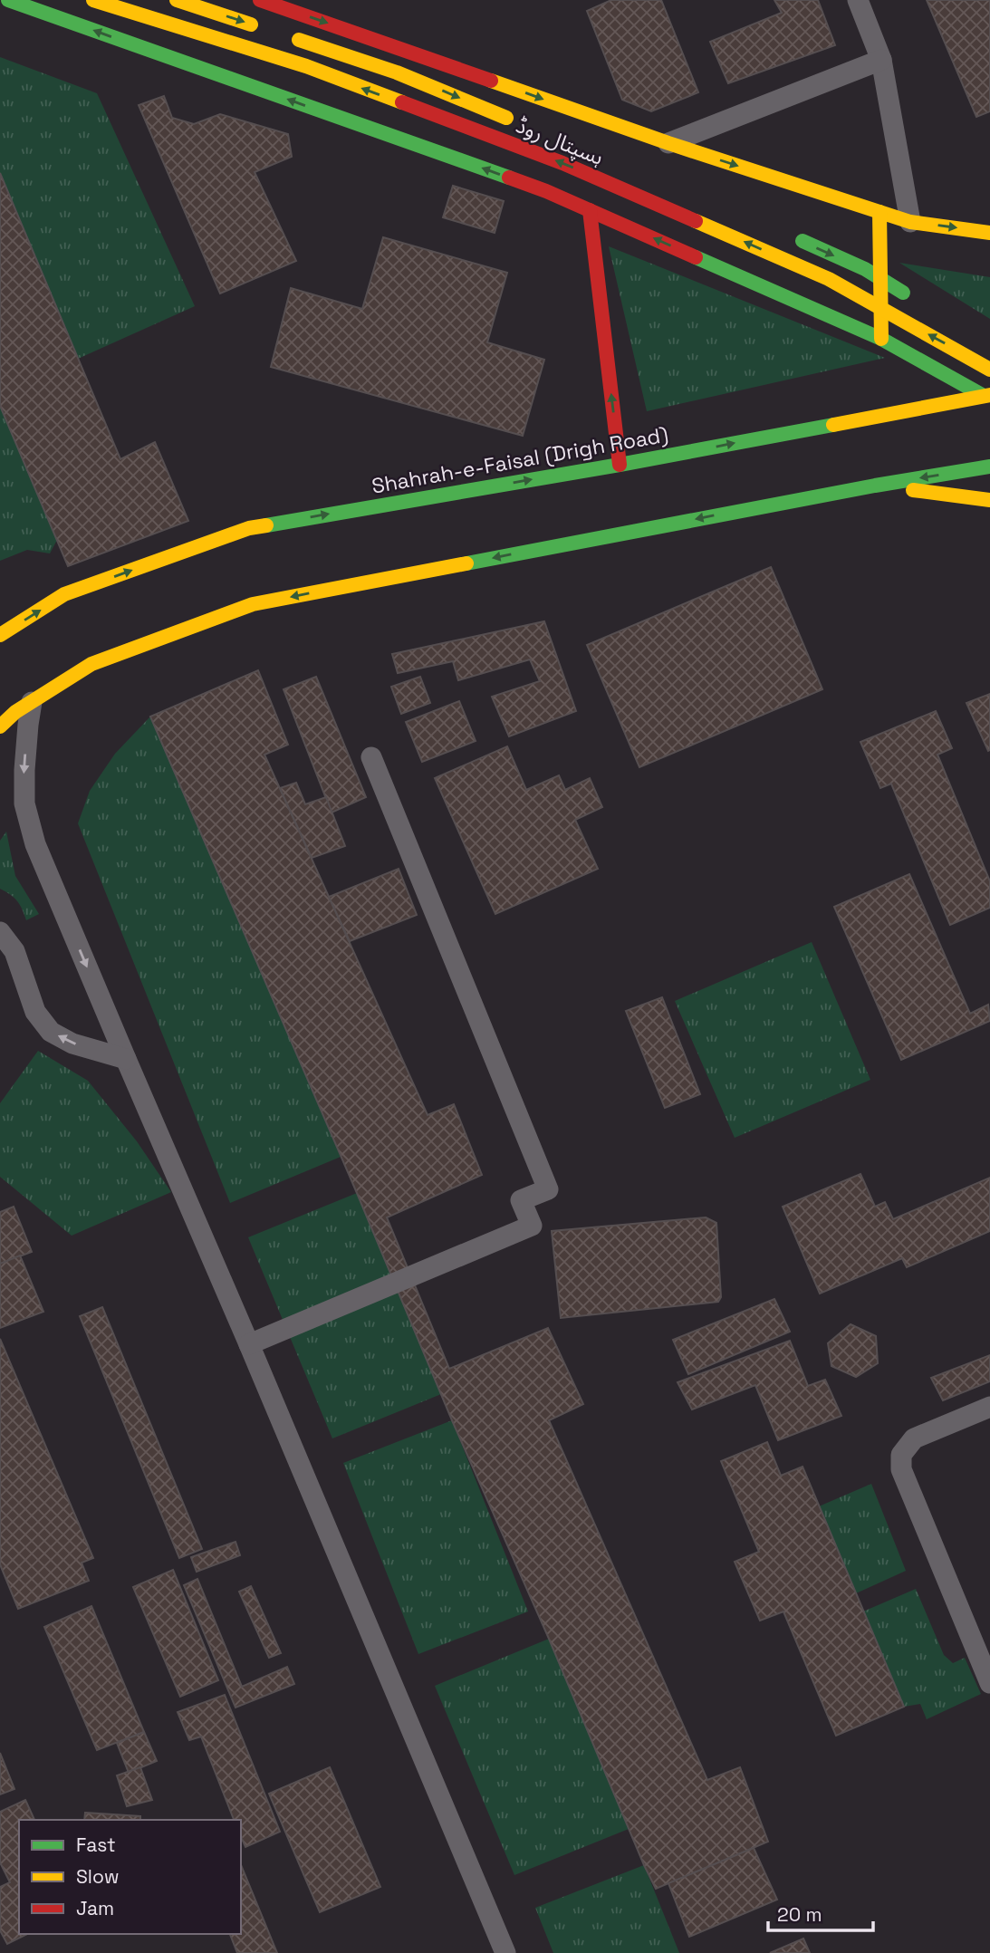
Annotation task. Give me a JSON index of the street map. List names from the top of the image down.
{
  "streets": {
    "main road": ["ہسپتال روڈ", "Shahrah-e-Faisal (Drigh Road)"]
  },
  "legend": ["Fast", "Slow", "Jam"],
  "scale_bar": "20 m"
}
